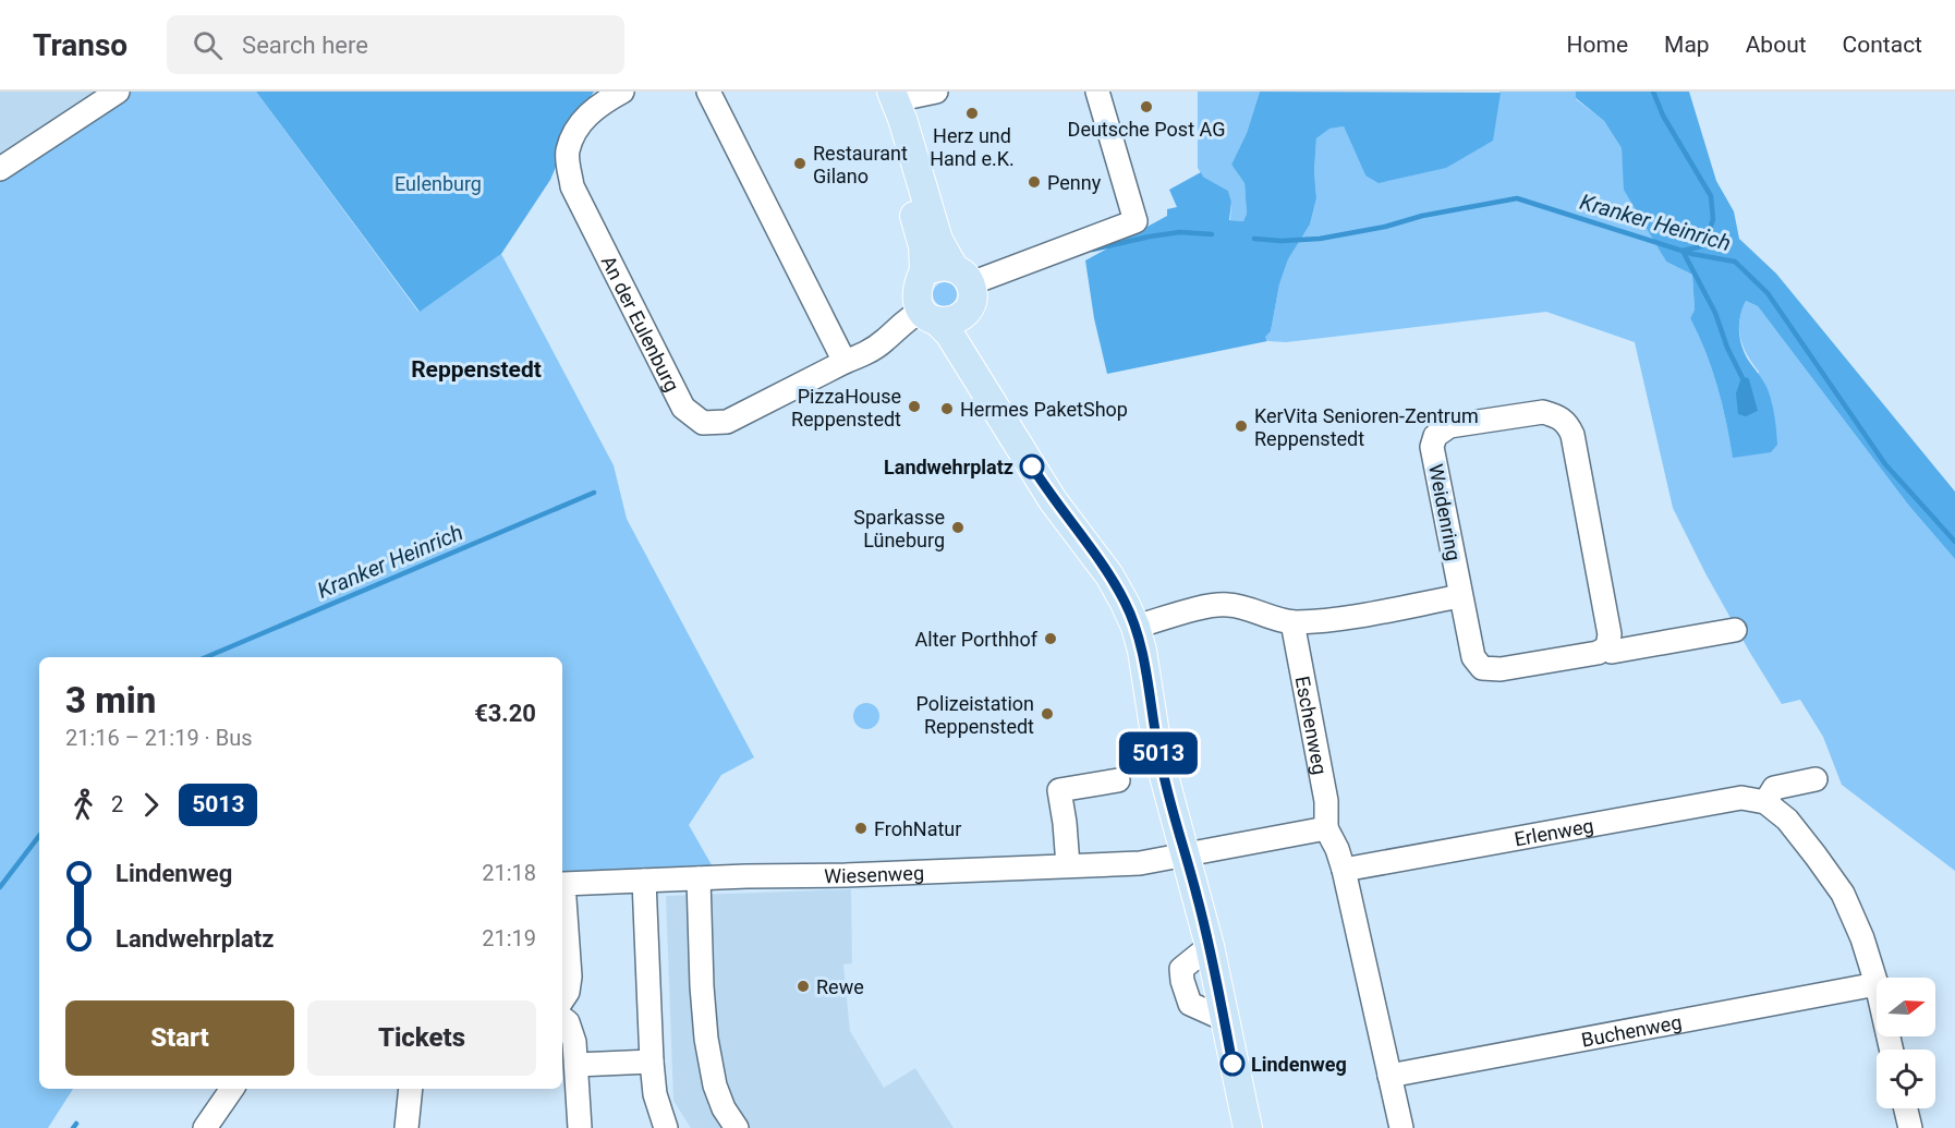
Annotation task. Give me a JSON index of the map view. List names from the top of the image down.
{
  "streets": {
    "street": [
      "An der Eulenburg",
      "Weidenring",
      "Eschenweg",
      "Erlenweg",
      "Wiesenweg",
      "Buchenweg"
    ]
  },
  "districts": ["Reppenstedt"],
  "water": ["Kranker Heinrich"],
  "parks": ["Eulenburg"],
  "places": [
    "Deutsche Post AG",
    "Herz und Hand e.K.",
    "Restaurant Gilano",
    "Penny",
    "PizzaHouse Reppenstedt",
    "Hermes PaketShop",
    "KerVita Senioren-Zentrum Reppenstedt",
    "Landwehrplatz",
    "Sparkasse Lüneburg",
    "Alter Porthhof",
    "Polizeistation Reppenstedt",
    "FrohNatur",
    "Rewe",
    "Lindenweg"
  ],
  "lines": ["bus line 5013"],
  "north": "right",
  "page": {
    "header": "Transo",
    "search": "Search here",
    "nav": [
      "Home",
      "Map",
      "About",
      "Contact"
    ],
    "on_map": "5013",
    "heading": ["3 min", "21:16 – 21:19 · Bus", "€3.20"],
    "legs": ["2", "5013"],
    "list": [
      {
        "name": "Lindenweg",
        "value": "21:18"
      },
      {
        "name": "Landwehrplatz",
        "value": "21:19"
      }
    ],
    "buttons": ["Start", "Tickets"]
  }
}
